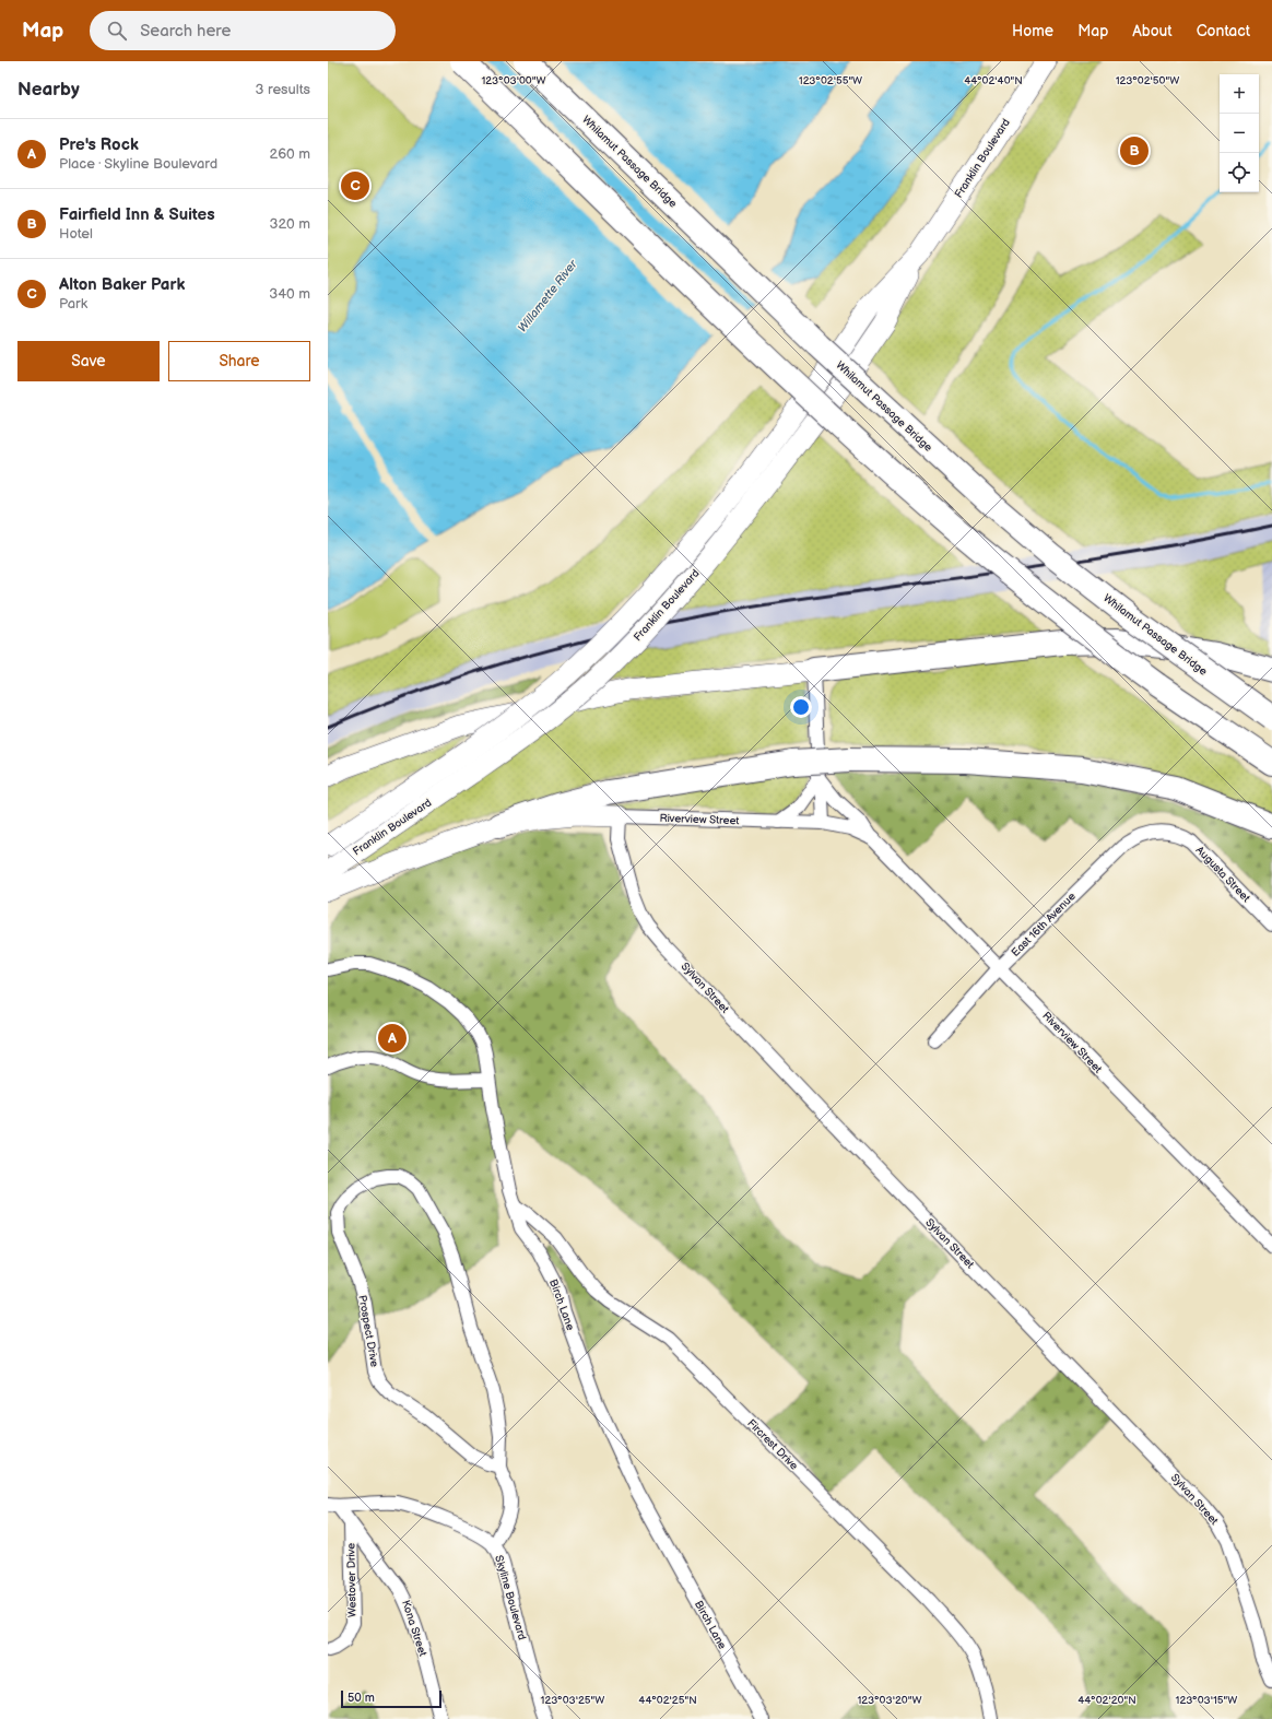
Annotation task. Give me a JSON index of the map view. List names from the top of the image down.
{
  "streets": {
    "highway": ["Whilamut Passage Bridge"],
    "main road": ["Franklin Boulevard"],
    "street": [
      "Riverview Street",
      "Augusta Street",
      "East 16th Avenue",
      "Sylvan Street",
      "Birch Lane",
      "Prospect Drive",
      "Fircrest Drive",
      "Westover Drive",
      "Skyline Boulevard",
      "Kona Street"
    ]
  },
  "crossings": [
    ["Riverview Street", "East 16th Avenue"],
    ["Riverview Street", "Sylvan Street"],
    ["Augusta Street", "East 16th Avenue"],
    ["Birch Lane", "Fircrest Drive"],
    ["Prospect Drive", "Skyline Boulevard"],
    ["Westover Drive", "Kona Street"],
    ["Skyline Boulevard", "Kona Street"]
  ],
  "water": ["Willamette River"],
  "scale_bar": "50 m",
  "page": {
    "header": "Map",
    "search": "Search here",
    "nav": [
      "Home",
      "Map",
      "About",
      "Contact"
    ],
    "heading": ["Nearby", "3 results"],
    "map_buttons": ["+", "−"],
    "list": [
      {
        "mark": "A",
        "name": "Pre's Rock",
        "note": "Place · Skyline Boulevard",
        "value": "260 m"
      },
      {
        "mark": "B",
        "name": "Fairfield Inn & Suites",
        "note": "Hotel",
        "value": "320 m"
      },
      {
        "mark": "C",
        "name": "Alton Baker Park",
        "note": "Park",
        "value": "340 m"
      }
    ],
    "pins": ["B", "C", "A"],
    "buttons": ["Save", "Share"],
    "scale": "50 m"
  },
  "coordinates": [
    "123°02'50\"W",
    "123°03'00\"W",
    "123°02'55\"W",
    "44°02'40\"N",
    "123°03'25\"W",
    "44°02'25\"N",
    "123°03'20\"W",
    "44°02'20\"N",
    "123°03'15\"W"
  ]
}
